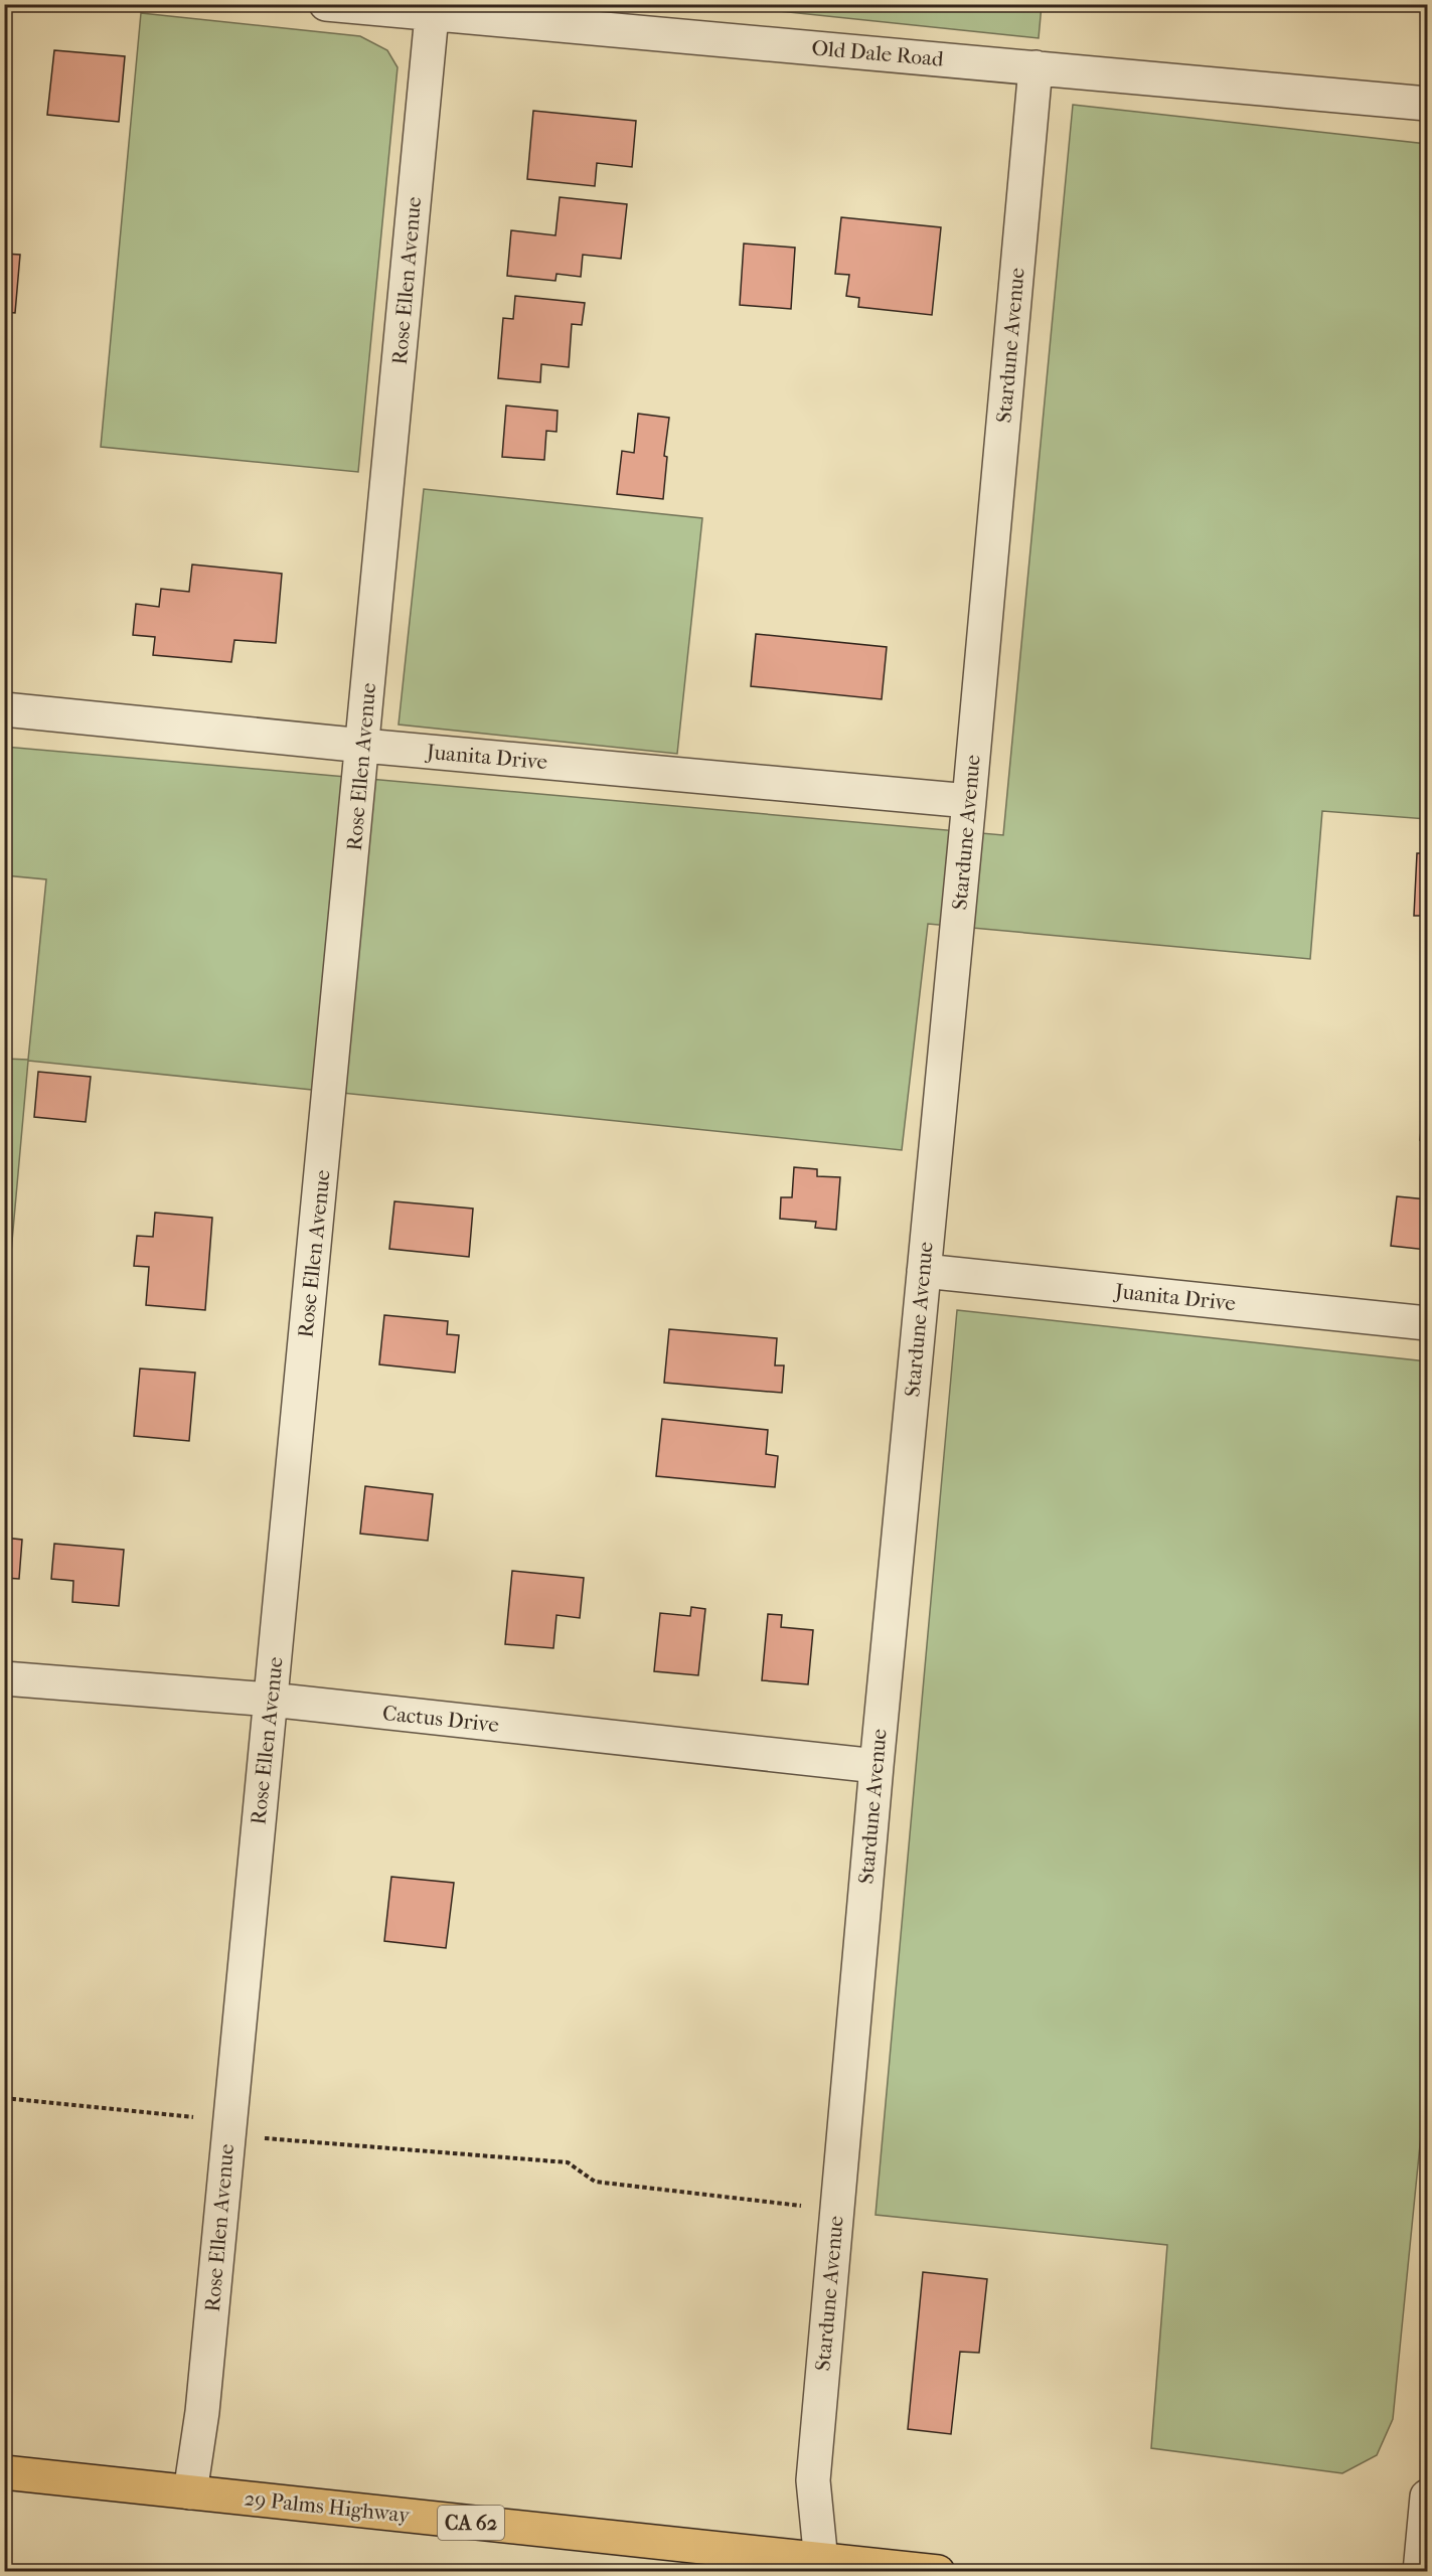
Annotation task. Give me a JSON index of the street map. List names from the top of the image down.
{
  "streets": {
    "main road": ["29 Palms Highway", "CA 62"],
    "street": [
      "Old Dale Road",
      "Rose Ellen Avenue",
      "Stardune Avenue",
      "Juanita Drive",
      "Cactus Drive"
    ]
  },
  "crossings": [
    ["Old Dale Road", "Rose Ellen Avenue"],
    ["Old Dale Road", "Stardune Avenue"],
    ["Rose Ellen Avenue", "Juanita Drive"],
    ["Rose Ellen Avenue", "Cactus Drive"],
    ["Rose Ellen Avenue", "29 Palms Highway"],
    ["Stardune Avenue", "Juanita Drive"],
    ["Stardune Avenue", "Cactus Drive"],
    ["Stardune Avenue", "29 Palms Highway"]
  ]
}
